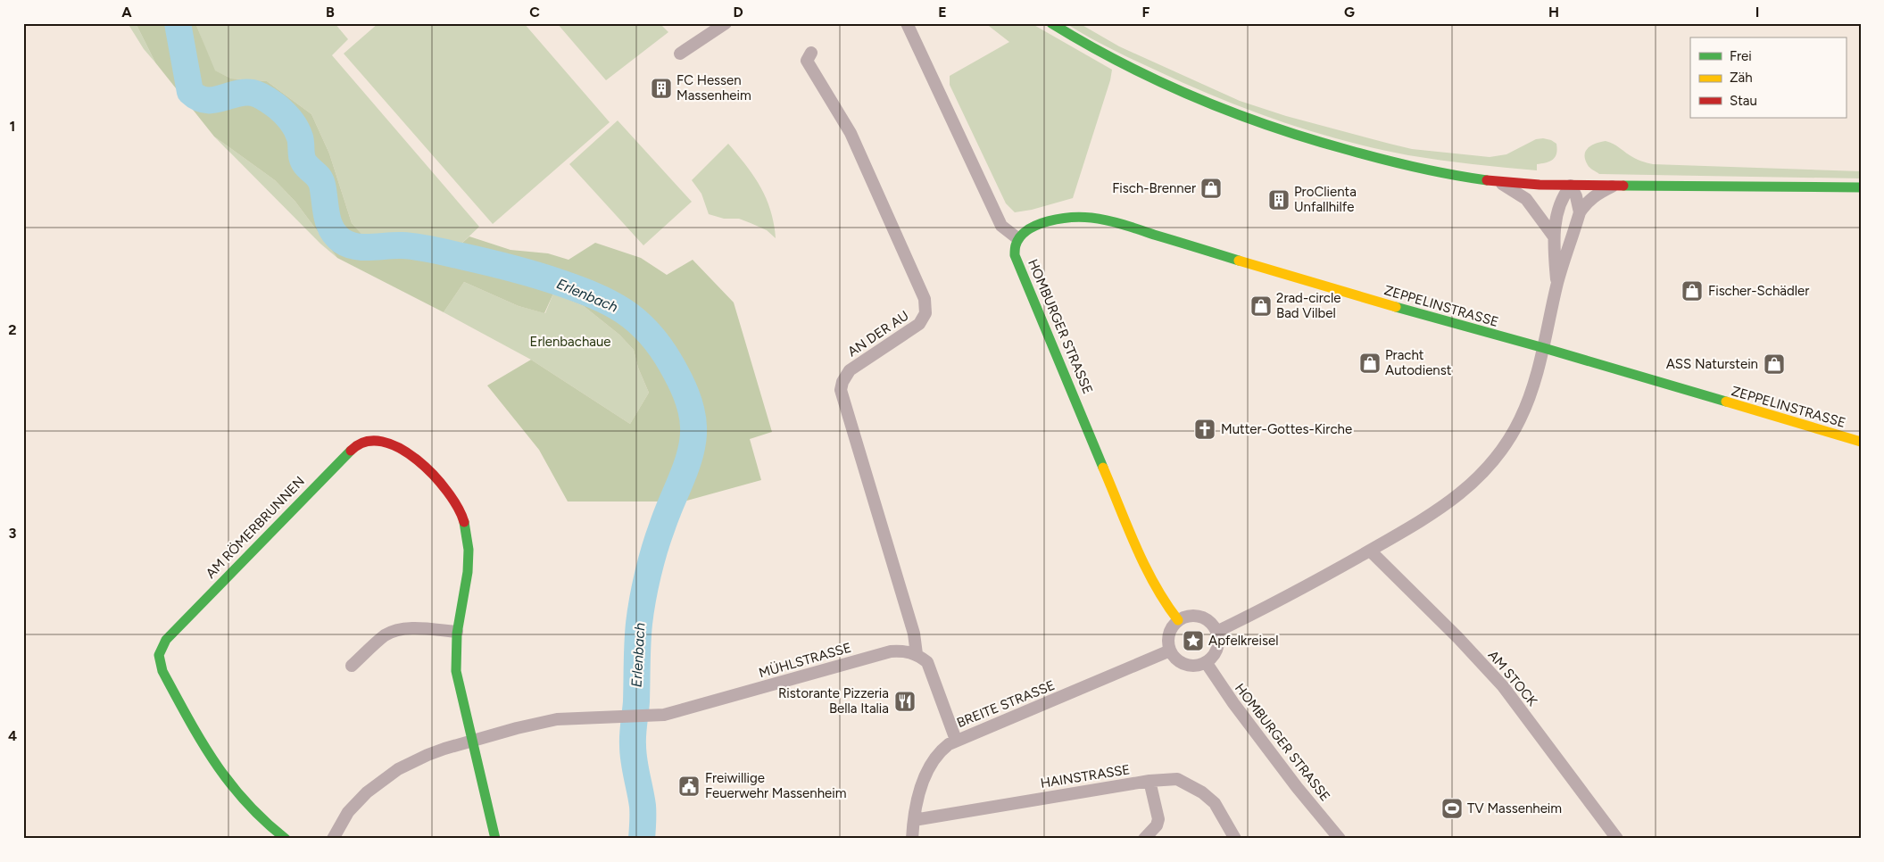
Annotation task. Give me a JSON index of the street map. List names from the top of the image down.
{
  "streets": {
    "street": [
      "ZEPPELINSTRASSE",
      "HOMBURGER STRASSE",
      "AN DER AU",
      "AM RÖMERBRUNNEN",
      "MÜHLSTRASSE",
      "AM STOCK",
      "BREITE STRASSE",
      "HAINSTRASSE"
    ]
  },
  "crossings": [
    ["ZEPPELINSTRASSE", "HOMBURGER STRASSE"],
    ["HOMBURGER STRASSE", "BREITE STRASSE"],
    ["AN DER AU", "MÜHLSTRASSE"],
    ["AM RÖMERBRUNNEN", "MÜHLSTRASSE"],
    ["BREITE STRASSE", "HAINSTRASSE"]
  ],
  "water": ["Erlenbach"],
  "parks": ["Erlenbachaue"],
  "places": {
    "building": ["FC Hessen Massenheim", "ProClienta Unfallhilfe"],
    "shop": [
      "Fisch-Brenner",
      "Fischer-Schädler",
      "2rad-circle Bad Vilbel",
      "Pracht Autodienst",
      "ASS Naturstein"
    ],
    "church": ["Mutter-Gottes-Kirche"],
    "place": ["Apfelkreisel"],
    "restaurant": ["Ristorante Pizzeria Bella Italia"],
    "public building": ["Freiwillige Feuerwehr Massenheim"],
    "sports": ["TV Massenheim"]
  },
  "legend": ["Frei", "Zäh", "Stau"],
  "grid": {
    "columns": [
      "A",
      "B",
      "C",
      "D",
      "E",
      "F",
      "G",
      "H",
      "I"
    ],
    "rows": [
      "1",
      "2",
      "3",
      "4"
    ]
  }
}
